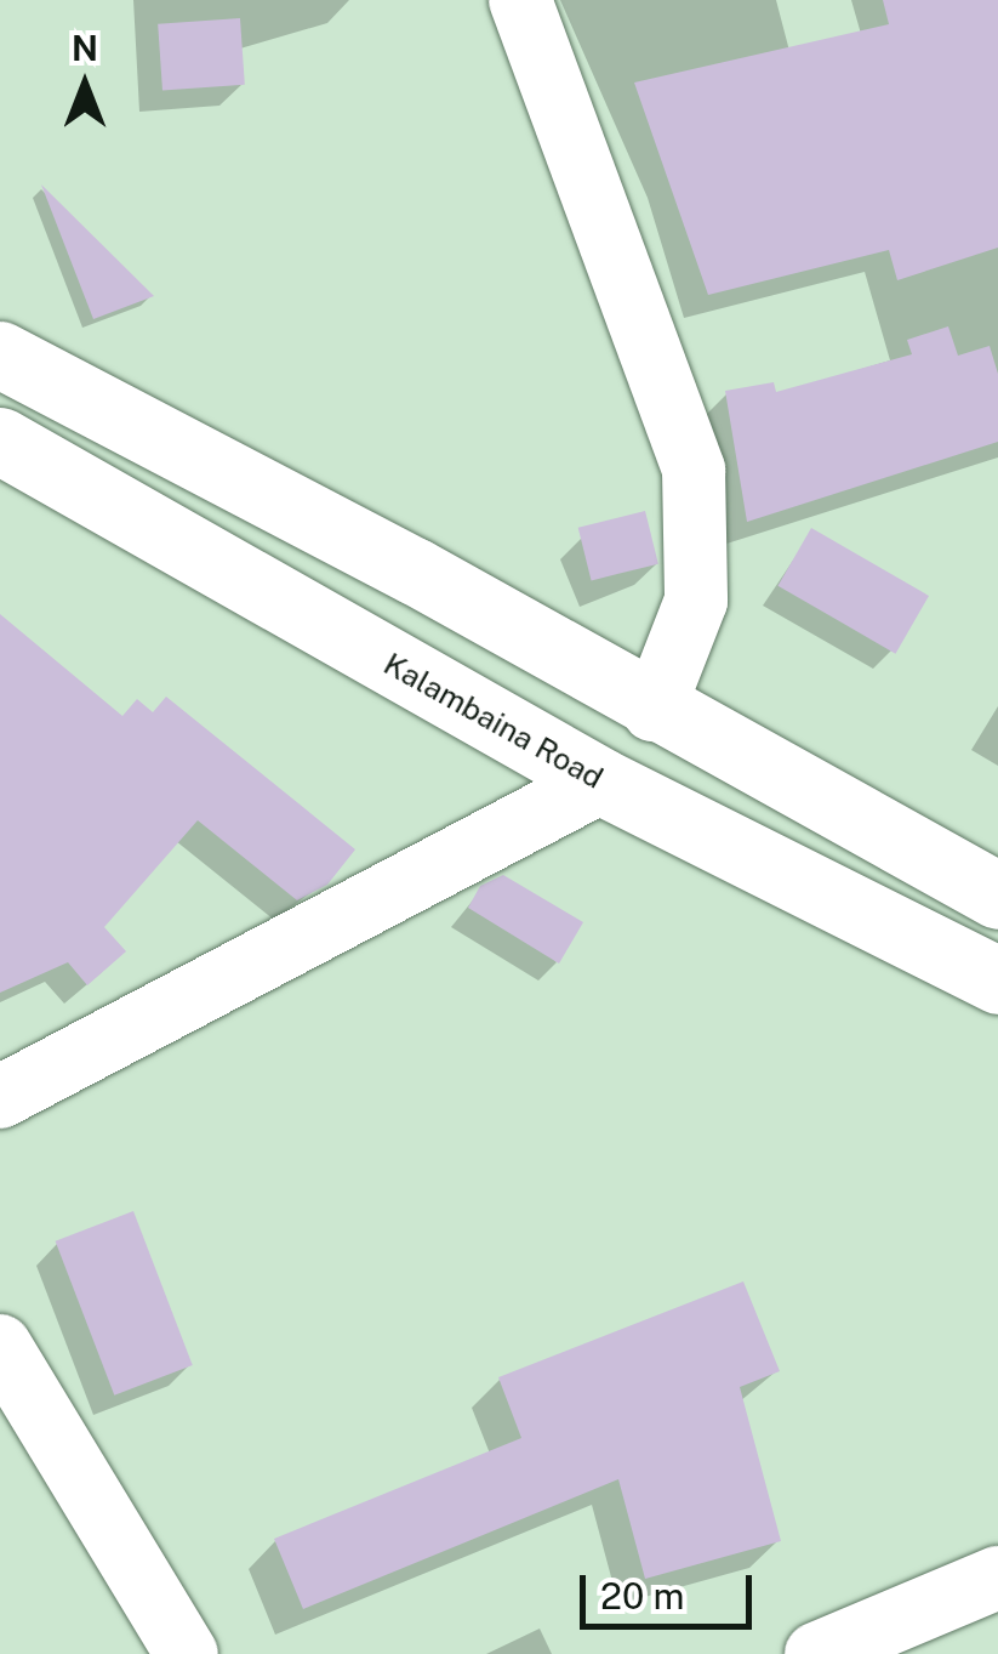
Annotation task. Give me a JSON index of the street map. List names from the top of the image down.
{
  "streets": {
    "main road": ["Kalambaina Road"]
  },
  "scale_bar": "20 m",
  "north": "top"
}
